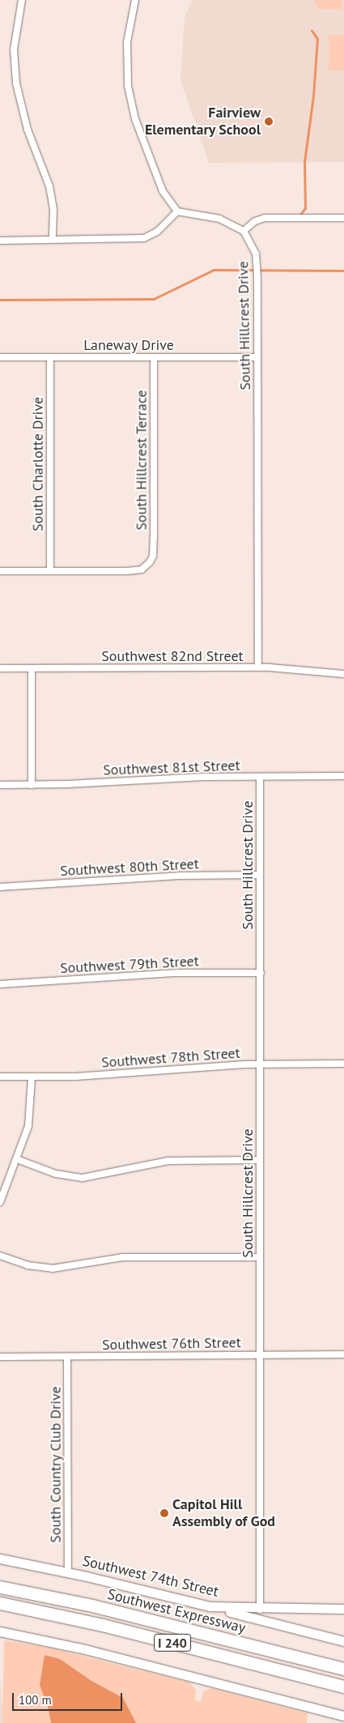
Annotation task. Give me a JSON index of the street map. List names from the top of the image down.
{
  "streets": {
    "highway": ["Southwest Expressway", "I 240"],
    "main road": ["Southwest 74th Street"],
    "street": [
      "South Hillcrest Drive",
      "Laneway Drive",
      "South Hillcrest Terrace",
      "South Charlotte Drive",
      "Southwest 82nd Street",
      "Southwest 81st Street",
      "Southwest 80th Street",
      "Southwest 79th Street",
      "Southwest 78th Street",
      "Southwest 76th Street",
      "South Country Club Drive"
    ]
  },
  "crossings": [
    ["South Hillcrest Drive", "Laneway Drive"],
    ["South Hillcrest Drive", "Southwest 82nd Street"],
    ["South Hillcrest Drive", "Southwest 81st Street"],
    ["South Hillcrest Drive", "Southwest 80th Street"],
    ["South Hillcrest Drive", "Southwest 79th Street"],
    ["South Hillcrest Drive", "Southwest 78th Street"],
    ["South Hillcrest Drive", "Southwest 76th Street"],
    ["South Hillcrest Drive", "Southwest 74th Street"],
    ["Laneway Drive", "South Hillcrest Terrace"],
    ["Laneway Drive", "South Charlotte Drive"],
    ["South Hillcrest Terrace", "South Charlotte Drive"],
    ["Southwest 76th Street", "South Country Club Drive"],
    ["South Country Club Drive", "Southwest 74th Street"]
  ],
  "places": ["Fairview Elementary School", "Capitol Hill Assembly of God"],
  "scale_bar": "100 m"
}
